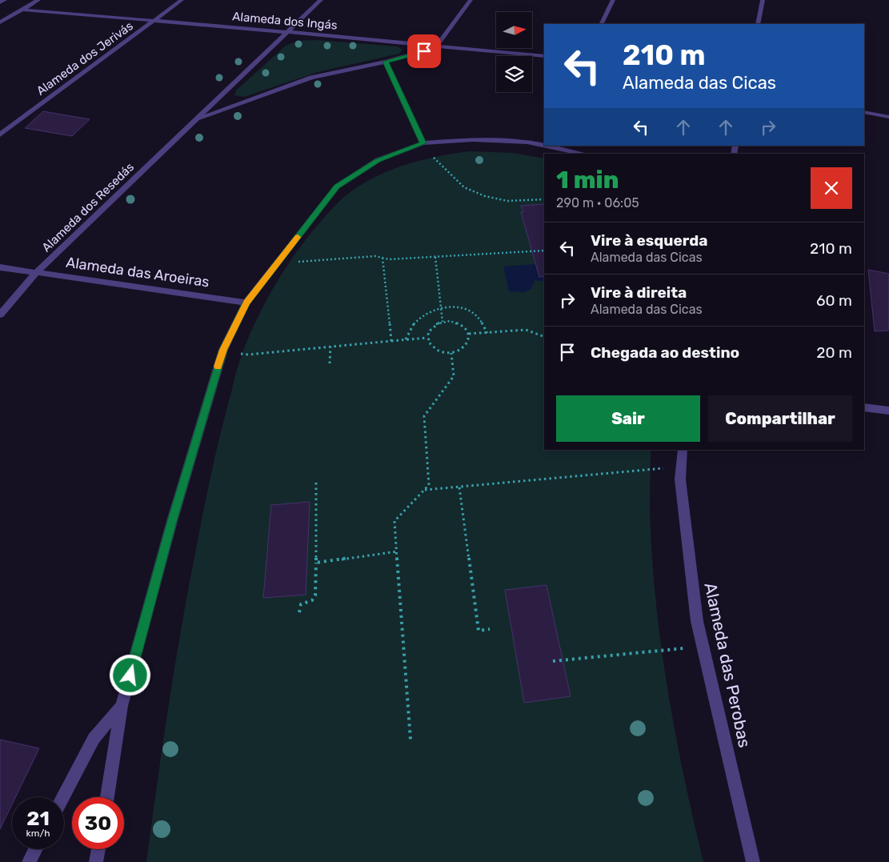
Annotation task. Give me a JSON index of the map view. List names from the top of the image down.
{
  "streets": {
    "street": [
      "Alameda dos Ingás",
      "Alameda dos Jerivás",
      "Alameda dos Resedás",
      "Alameda das Aroeiras",
      "Alameda das Perobas"
    ]
  },
  "crossings": [
    ["Alameda dos Ingás", "Alameda dos Jerivás"],
    ["Alameda dos Ingás", "Alameda dos Resedás"],
    ["Alameda dos Resedás", "Alameda das Aroeiras"]
  ],
  "north": "right",
  "page": {
    "turn": ["210 m", "Alameda das Cicas"],
    "heading": ["1 min", "290 m · 06:05"],
    "list": [
      {
        "name": "Vire à esquerda",
        "note": "Alameda das Cicas",
        "value": "210 m"
      },
      {
        "name": "Vire à direita",
        "note": "Alameda das Cicas",
        "value": "60 m"
      },
      {
        "name": "Chegada ao destino",
        "value": "20 m"
      }
    ],
    "buttons": ["Sair", "Compartilhar"],
    "speed": "21 km/h",
    "limit": "30"
  }
}
